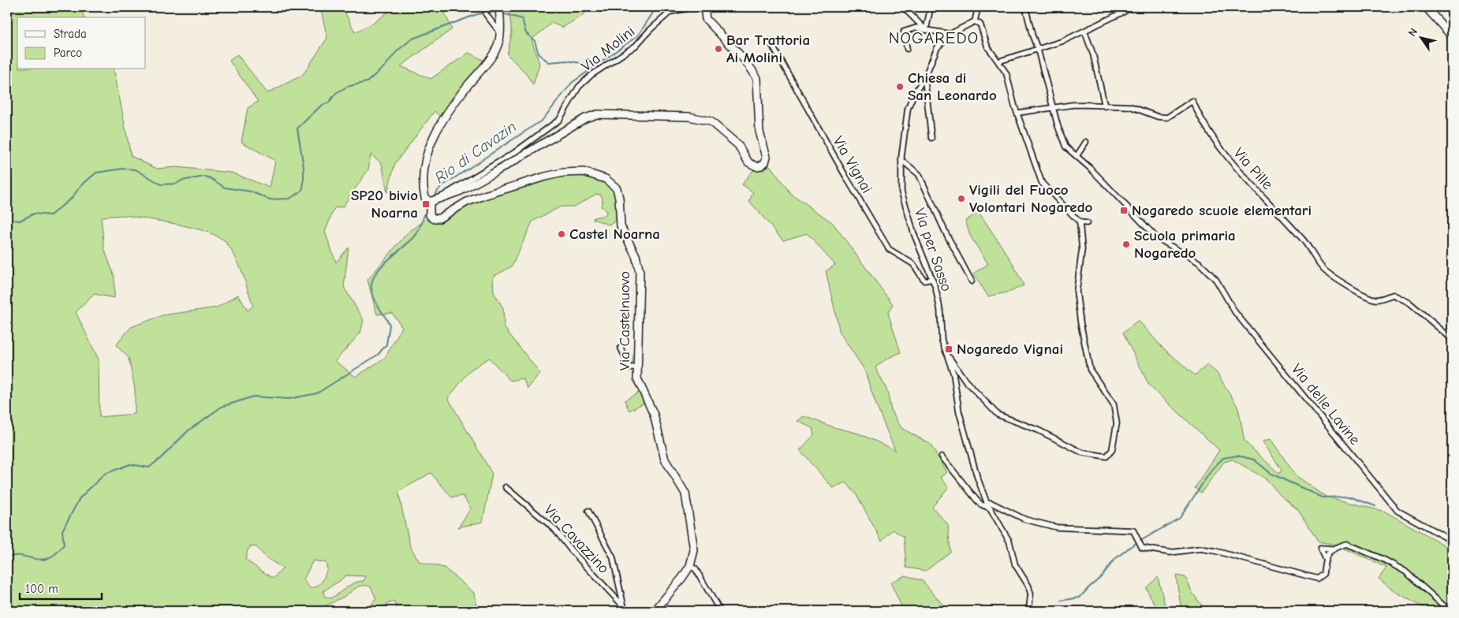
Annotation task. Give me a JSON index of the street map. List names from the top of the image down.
{
  "streets": {
    "main road": ["Via Castelnuovo"],
    "street": [
      "Via Molini",
      "Via Vignai",
      "Via Pille",
      "Via per Sasso",
      "Via delle Lavine",
      "Via Cavazzino"
    ]
  },
  "crossings": [
    ["Via Molini", "Via Castelnuovo"],
    ["Via Vignai", "Via per Sasso"],
    ["Via Pille", "Via delle Lavine"]
  ],
  "districts": ["NOGAREDO"],
  "water": ["Rio di Cavazin"],
  "places": {
    "other": [
      "Bar Trattoria Ai Molini",
      "Chiesa di San Leonardo",
      "Vigili del Fuoco Volontari Nogaredo",
      "Castel Noarna",
      "Scuola primaria Nogaredo"
    ],
    "transit": ["SP20 bivio Noarna", "Nogaredo scuole elementari", "Nogaredo Vignai"]
  },
  "legend": ["Strada", "Parco"],
  "scale_bar": "100 m",
  "north": "top left"
}
